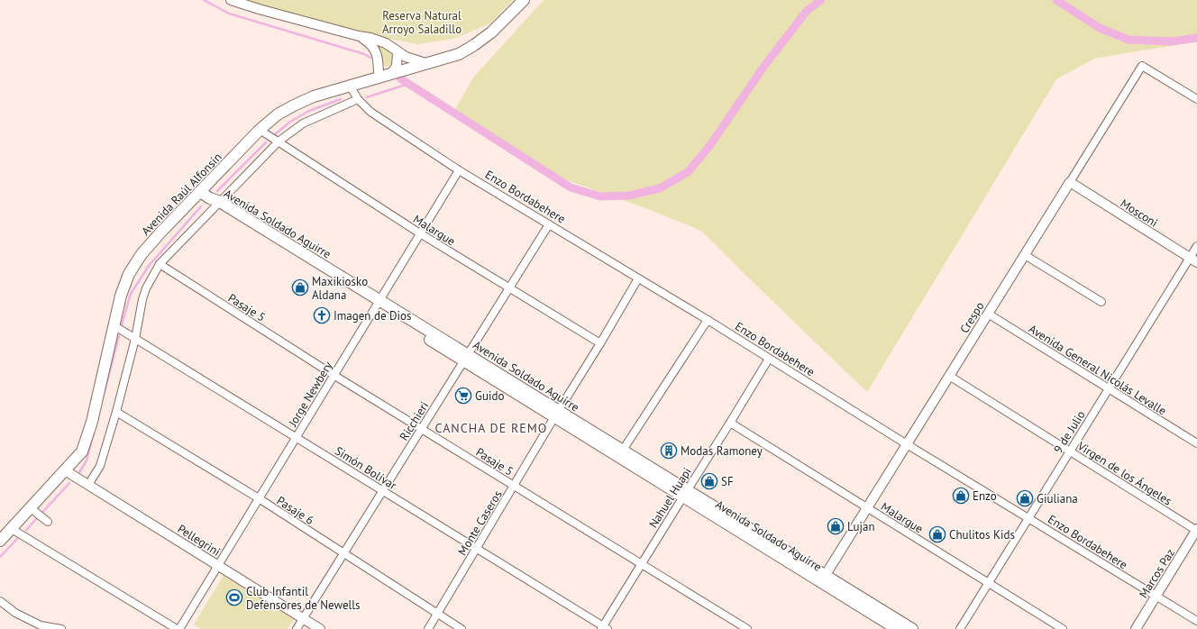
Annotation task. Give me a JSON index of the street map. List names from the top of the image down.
{
  "streets": {
    "main road": ["Avenida Raúl Alfonsín", "Avenida Soldado Aguirre"],
    "street": [
      "Enzo Bordabehere",
      "Mosconi",
      "Malargue",
      "Pasaje 5",
      "Crespo",
      "Avenida General Nicolás Levalle",
      "Jorge Newbery",
      "Ricchieri",
      "9 de Julio",
      "Simón Bolívar",
      "Virgen de los Ángeles",
      "Nahuel Huapi",
      "Pasaje 6",
      "Monte Caseros",
      "Pellegrini",
      "Marcos Paz"
    ]
  },
  "crossings": [
    ["Avenida Raúl Alfonsín", "Enzo Bordabehere"],
    ["Avenida Raúl Alfonsín", "Avenida Soldado Aguirre"],
    ["Avenida Raúl Alfonsín", "Malargue"],
    ["Avenida Raúl Alfonsín", "Simón Bolívar"],
    ["Avenida Raúl Alfonsín", "Pellegrini"],
    ["Enzo Bordabehere", "Crespo"],
    ["Enzo Bordabehere", "Jorge Newbery"],
    ["Enzo Bordabehere", "Ricchieri"],
    ["Enzo Bordabehere", "9 de Julio"],
    ["Enzo Bordabehere", "Nahuel Huapi"],
    ["Enzo Bordabehere", "Monte Caseros"],
    ["Enzo Bordabehere", "Marcos Paz"],
    ["Mosconi", "Crespo"],
    ["Mosconi", "9 de Julio"],
    ["Avenida Soldado Aguirre", "Crespo"],
    ["Avenida Soldado Aguirre", "Jorge Newbery"],
    ["Avenida Soldado Aguirre", "Ricchieri"],
    ["Avenida Soldado Aguirre", "Nahuel Huapi"],
    ["Avenida Soldado Aguirre", "Monte Caseros"],
    ["Malargue", "Crespo"],
    ["Malargue", "Jorge Newbery"],
    ["Malargue", "Ricchieri"],
    ["Malargue", "9 de Julio"],
    ["Malargue", "Nahuel Huapi"],
    ["Malargue", "Monte Caseros"],
    ["Pasaje 5", "Jorge Newbery"],
    ["Pasaje 5", "Ricchieri"],
    ["Pasaje 5", "Nahuel Huapi"],
    ["Pasaje 5", "Monte Caseros"],
    ["Crespo", "Avenida General Nicolás Levalle"],
    ["Crespo", "Virgen de los Ángeles"],
    ["Avenida General Nicolás Levalle", "9 de Julio"],
    ["Jorge Newbery", "Simón Bolívar"],
    ["Jorge Newbery", "Pasaje 6"],
    ["Jorge Newbery", "Pellegrini"],
    ["Ricchieri", "Simón Bolívar"],
    ["Ricchieri", "Pasaje 6"],
    ["Ricchieri", "Pellegrini"],
    ["9 de Julio", "Virgen de los Ángeles"],
    ["Simón Bolívar", "Nahuel Huapi"],
    ["Simón Bolívar", "Monte Caseros"],
    ["Virgen de los Ángeles", "Marcos Paz"],
    ["Pasaje 6", "Monte Caseros"]
  ],
  "districts": ["CANCHA DE REMO"],
  "parks": ["Reserva Natural Arroyo Saladillo"],
  "places": {
    "shop": [
      "Maxikiosko Aldana",
      "SF",
      "Enzo",
      "Giuliana",
      "Lujan",
      "Chulitos Kids"
    ],
    "church": ["Imagen de Dios"],
    "supermarket": ["Guido"],
    "building": ["Modas Ramoney"],
    "sports": ["Club Infantil Defensores de Newells"]
  }
}
